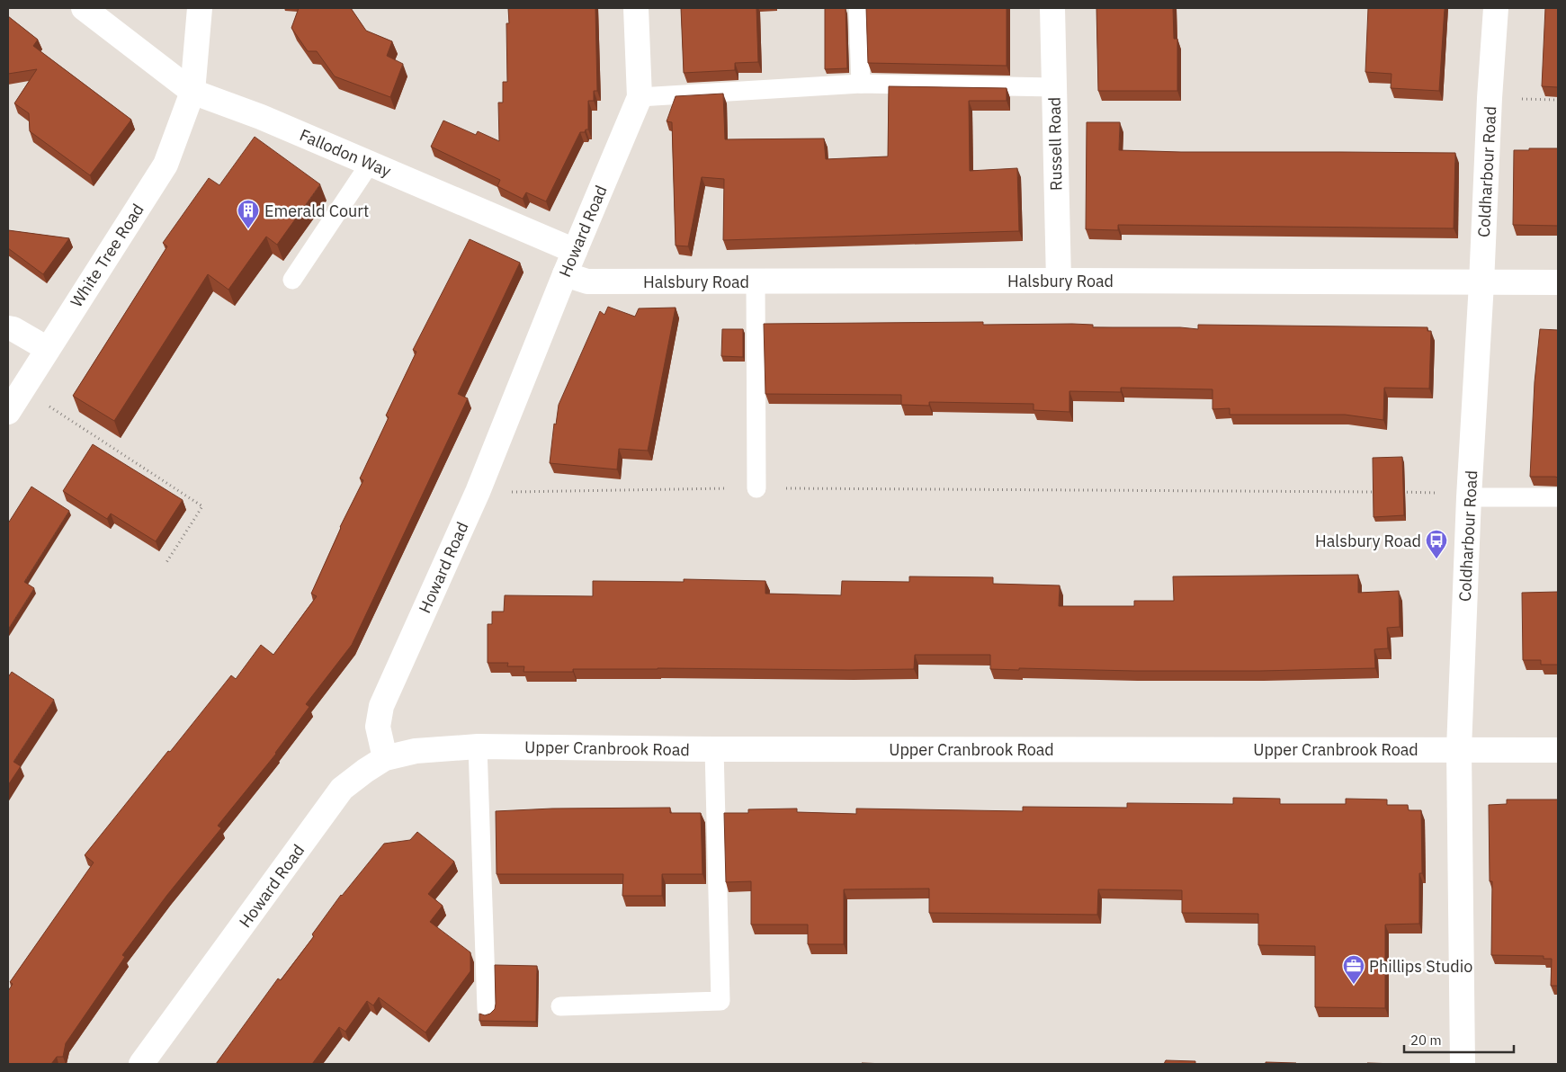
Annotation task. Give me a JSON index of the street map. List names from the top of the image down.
{
  "streets": {
    "street": [
      "Russell Road",
      "Fallodon Way",
      "Coldharbour Road",
      "Howard Road",
      "White Tree Road",
      "Halsbury Road",
      "Upper Cranbrook Road"
    ]
  },
  "crossings": [
    ["Russell Road", "Halsbury Road"],
    ["Fallodon Way", "Howard Road"],
    ["Fallodon Way", "White Tree Road"],
    ["Coldharbour Road", "Halsbury Road"],
    ["Coldharbour Road", "Upper Cranbrook Road"],
    ["Howard Road", "Halsbury Road"],
    ["Howard Road", "Upper Cranbrook Road"]
  ],
  "places": {
    "building": ["Emerald Court"],
    "bus stop": ["Halsbury Road"],
    "office": ["Phillips Studio"]
  },
  "scale_bar": "20 m"
}
